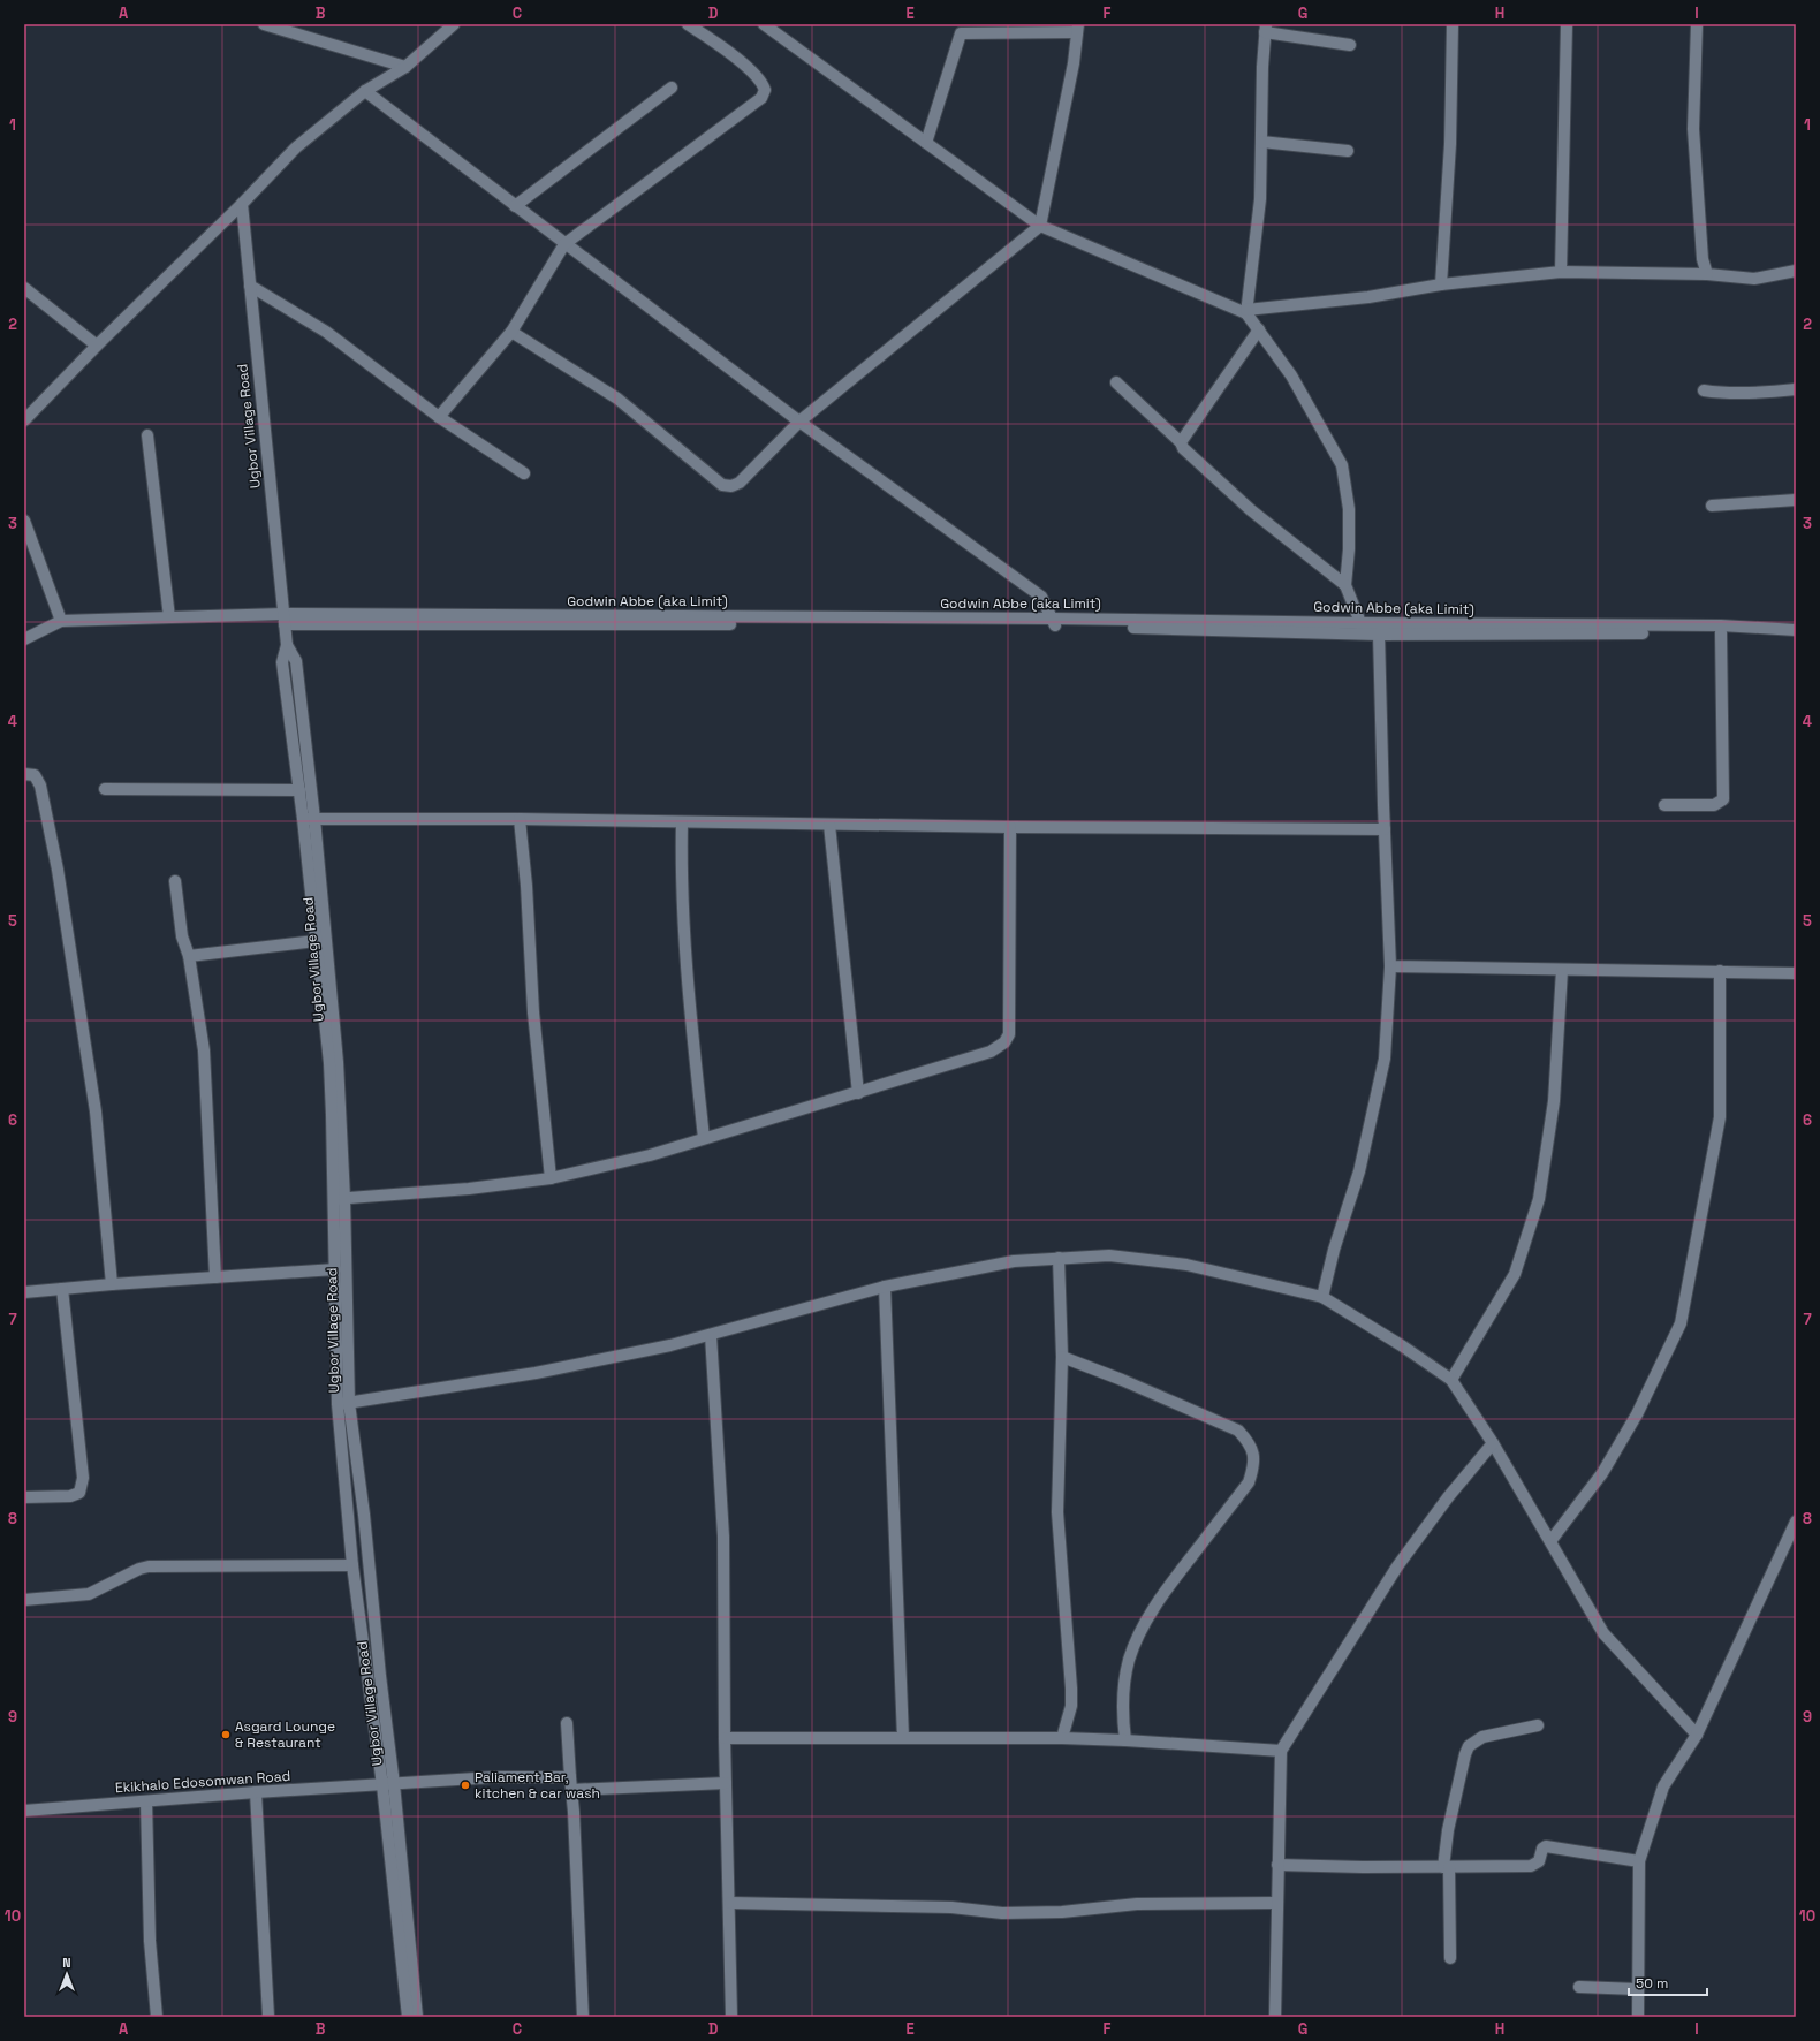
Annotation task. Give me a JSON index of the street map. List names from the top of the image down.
{
  "streets": {
    "street": ["Ugbor Village Road", "Godwin Abbe (aka Limit)", "Ekikhalo Edosomwan Road"]
  },
  "crossings": [
    ["Ugbor Village Road", "Godwin Abbe (aka Limit)"],
    ["Ugbor Village Road", "Ekikhalo Edosomwan Road"]
  ],
  "places": ["Asgard Lounge & Restaurant", "Paliament Bar, kitchen & car wash"],
  "scale_bar": "50 m",
  "north": "top",
  "grid": {
    "columns": [
      "A",
      "B",
      "C",
      "D",
      "E",
      "F",
      "G",
      "H",
      "I"
    ],
    "rows": [
      "1",
      "2",
      "3",
      "4",
      "5",
      "6",
      "7",
      "8",
      "9",
      "10"
    ]
  }
}
